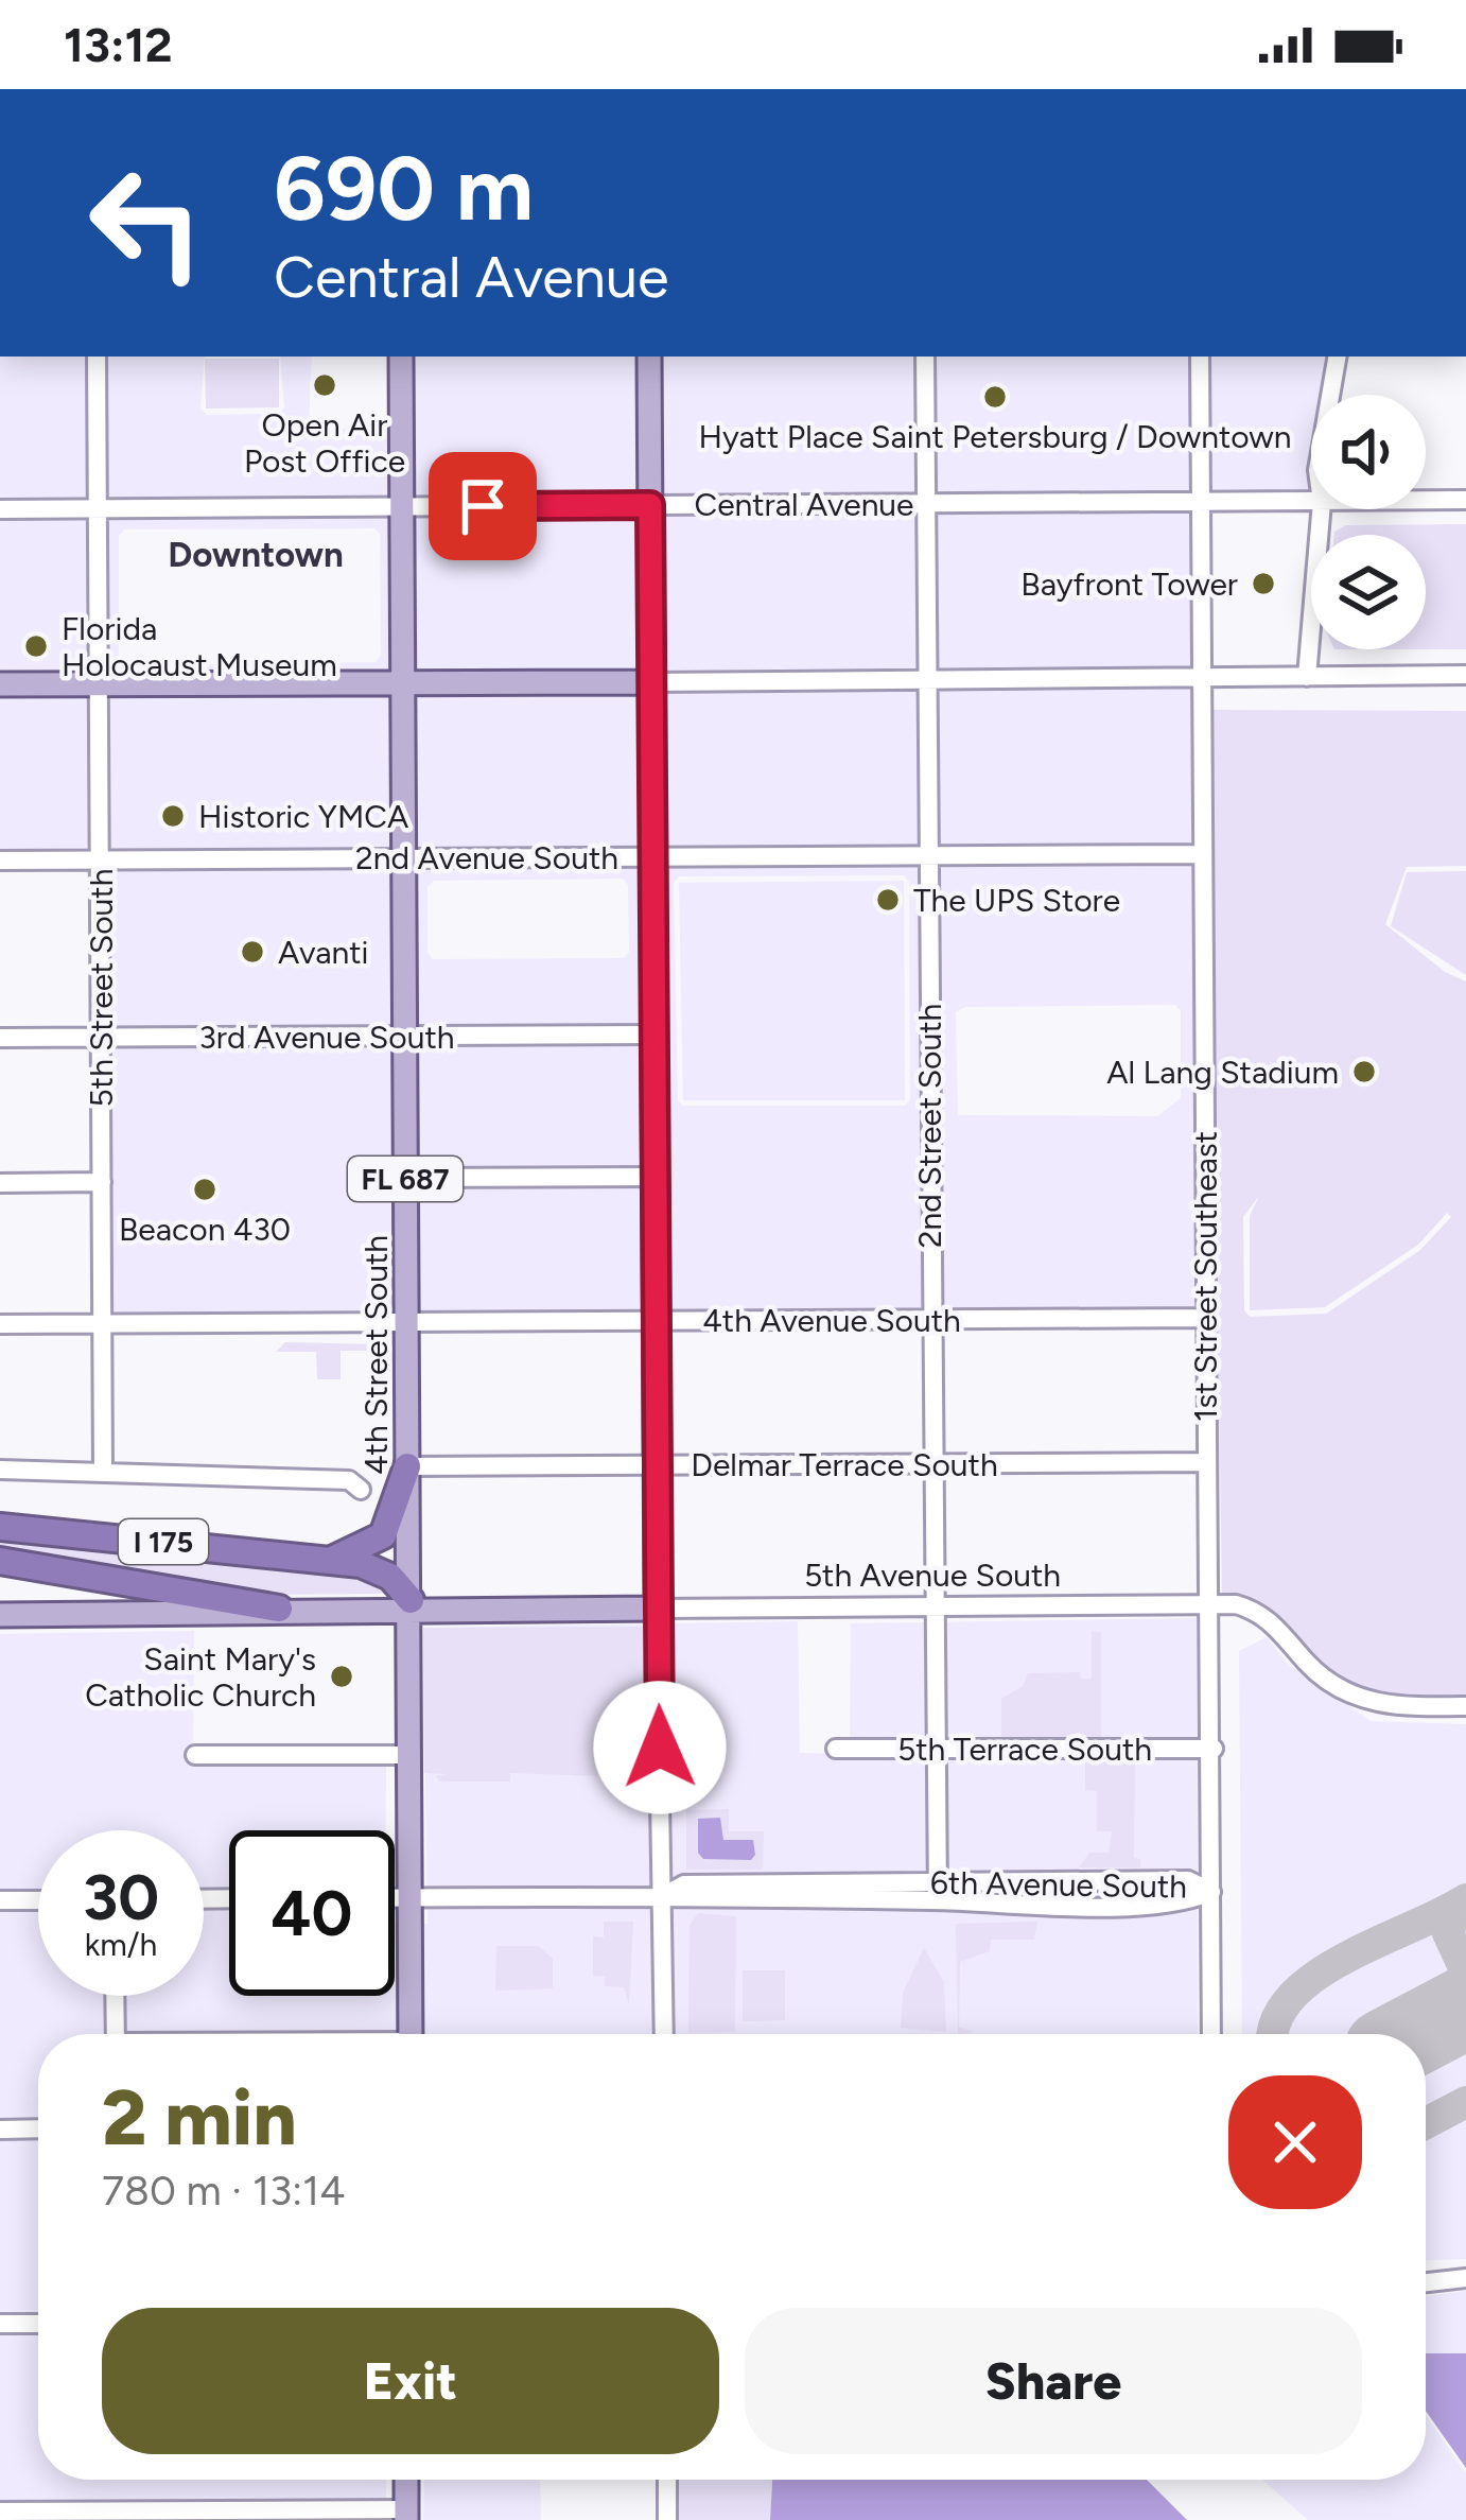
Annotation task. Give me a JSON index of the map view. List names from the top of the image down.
{
  "streets": {
    "highway": ["I 175"],
    "main road": ["FL 687", "4th Street South"],
    "street": [
      "Central Avenue",
      "2nd Avenue South",
      "5th Street South",
      "3rd Avenue South",
      "2nd Street South",
      "1st Street Southeast",
      "4th Avenue South",
      "Delmar Terrace South",
      "5th Avenue South",
      "5th Terrace South",
      "6th Avenue South"
    ]
  },
  "crossings": [
    ["Central Avenue", "5th Street South"],
    ["Central Avenue", "2nd Street South"],
    ["Central Avenue", "FL 687"],
    ["Central Avenue", "1st Street Southeast"],
    ["Central Avenue", "4th Street South"],
    ["2nd Avenue South", "5th Street South"],
    ["2nd Avenue South", "2nd Street South"],
    ["2nd Avenue South", "1st Street Southeast"],
    ["2nd Avenue South", "4th Street South"],
    ["5th Street South", "3rd Avenue South"],
    ["5th Street South", "4th Avenue South"],
    ["3rd Avenue South", "4th Street South"],
    ["2nd Street South", "4th Avenue South"],
    ["2nd Street South", "Delmar Terrace South"],
    ["2nd Street South", "5th Avenue South"],
    ["2nd Street South", "5th Terrace South"],
    ["2nd Street South", "6th Avenue South"],
    ["FL 687", "4th Street South"],
    ["1st Street Southeast", "4th Avenue South"],
    ["1st Street Southeast", "Delmar Terrace South"],
    ["1st Street Southeast", "5th Avenue South"],
    ["1st Street Southeast", "5th Terrace South"],
    ["1st Street Southeast", "6th Avenue South"],
    ["4th Avenue South", "4th Street South"],
    ["4th Street South", "Delmar Terrace South"],
    ["4th Street South", "6th Avenue South"]
  ],
  "districts": ["Downtown"],
  "places": [
    "Open Air Post Office",
    "Hyatt Place Saint Petersburg / Downtown",
    "Bayfront Tower",
    "Florida Holocaust Museum",
    "Historic YMCA",
    "The UPS Store",
    "Avanti",
    "Al Lang Stadium",
    "Beacon 430",
    "Saint Mary's Catholic Church"
  ],
  "page": {
    "status": "13:12",
    "turn": ["690 m", "Central Avenue"],
    "speed": "30 km/h",
    "limit": "40",
    "heading": ["2 min", "780 m · 13:14"],
    "buttons": ["Exit", "Share"]
  }
}
